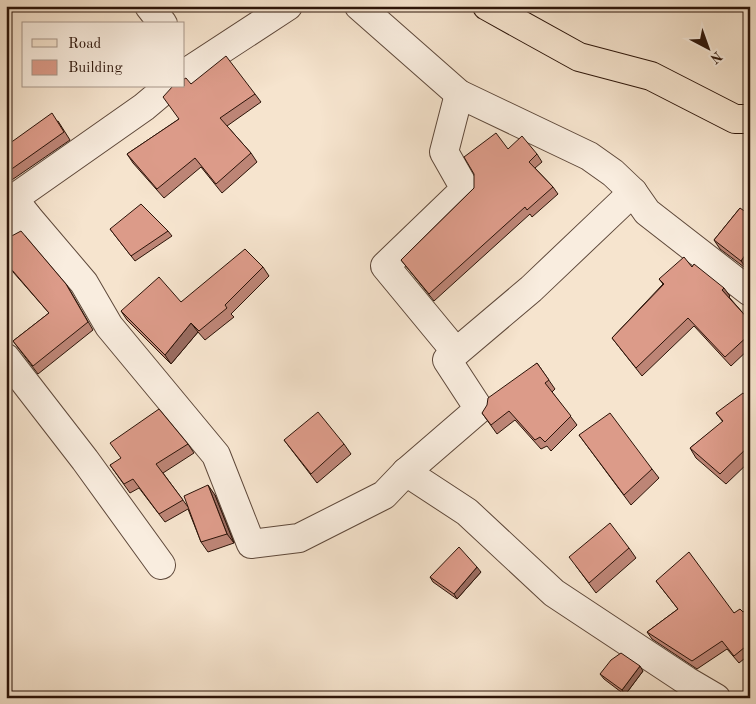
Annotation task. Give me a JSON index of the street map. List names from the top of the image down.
{
  "legend": ["Road", "Building"],
  "north": "bottom right"
}
